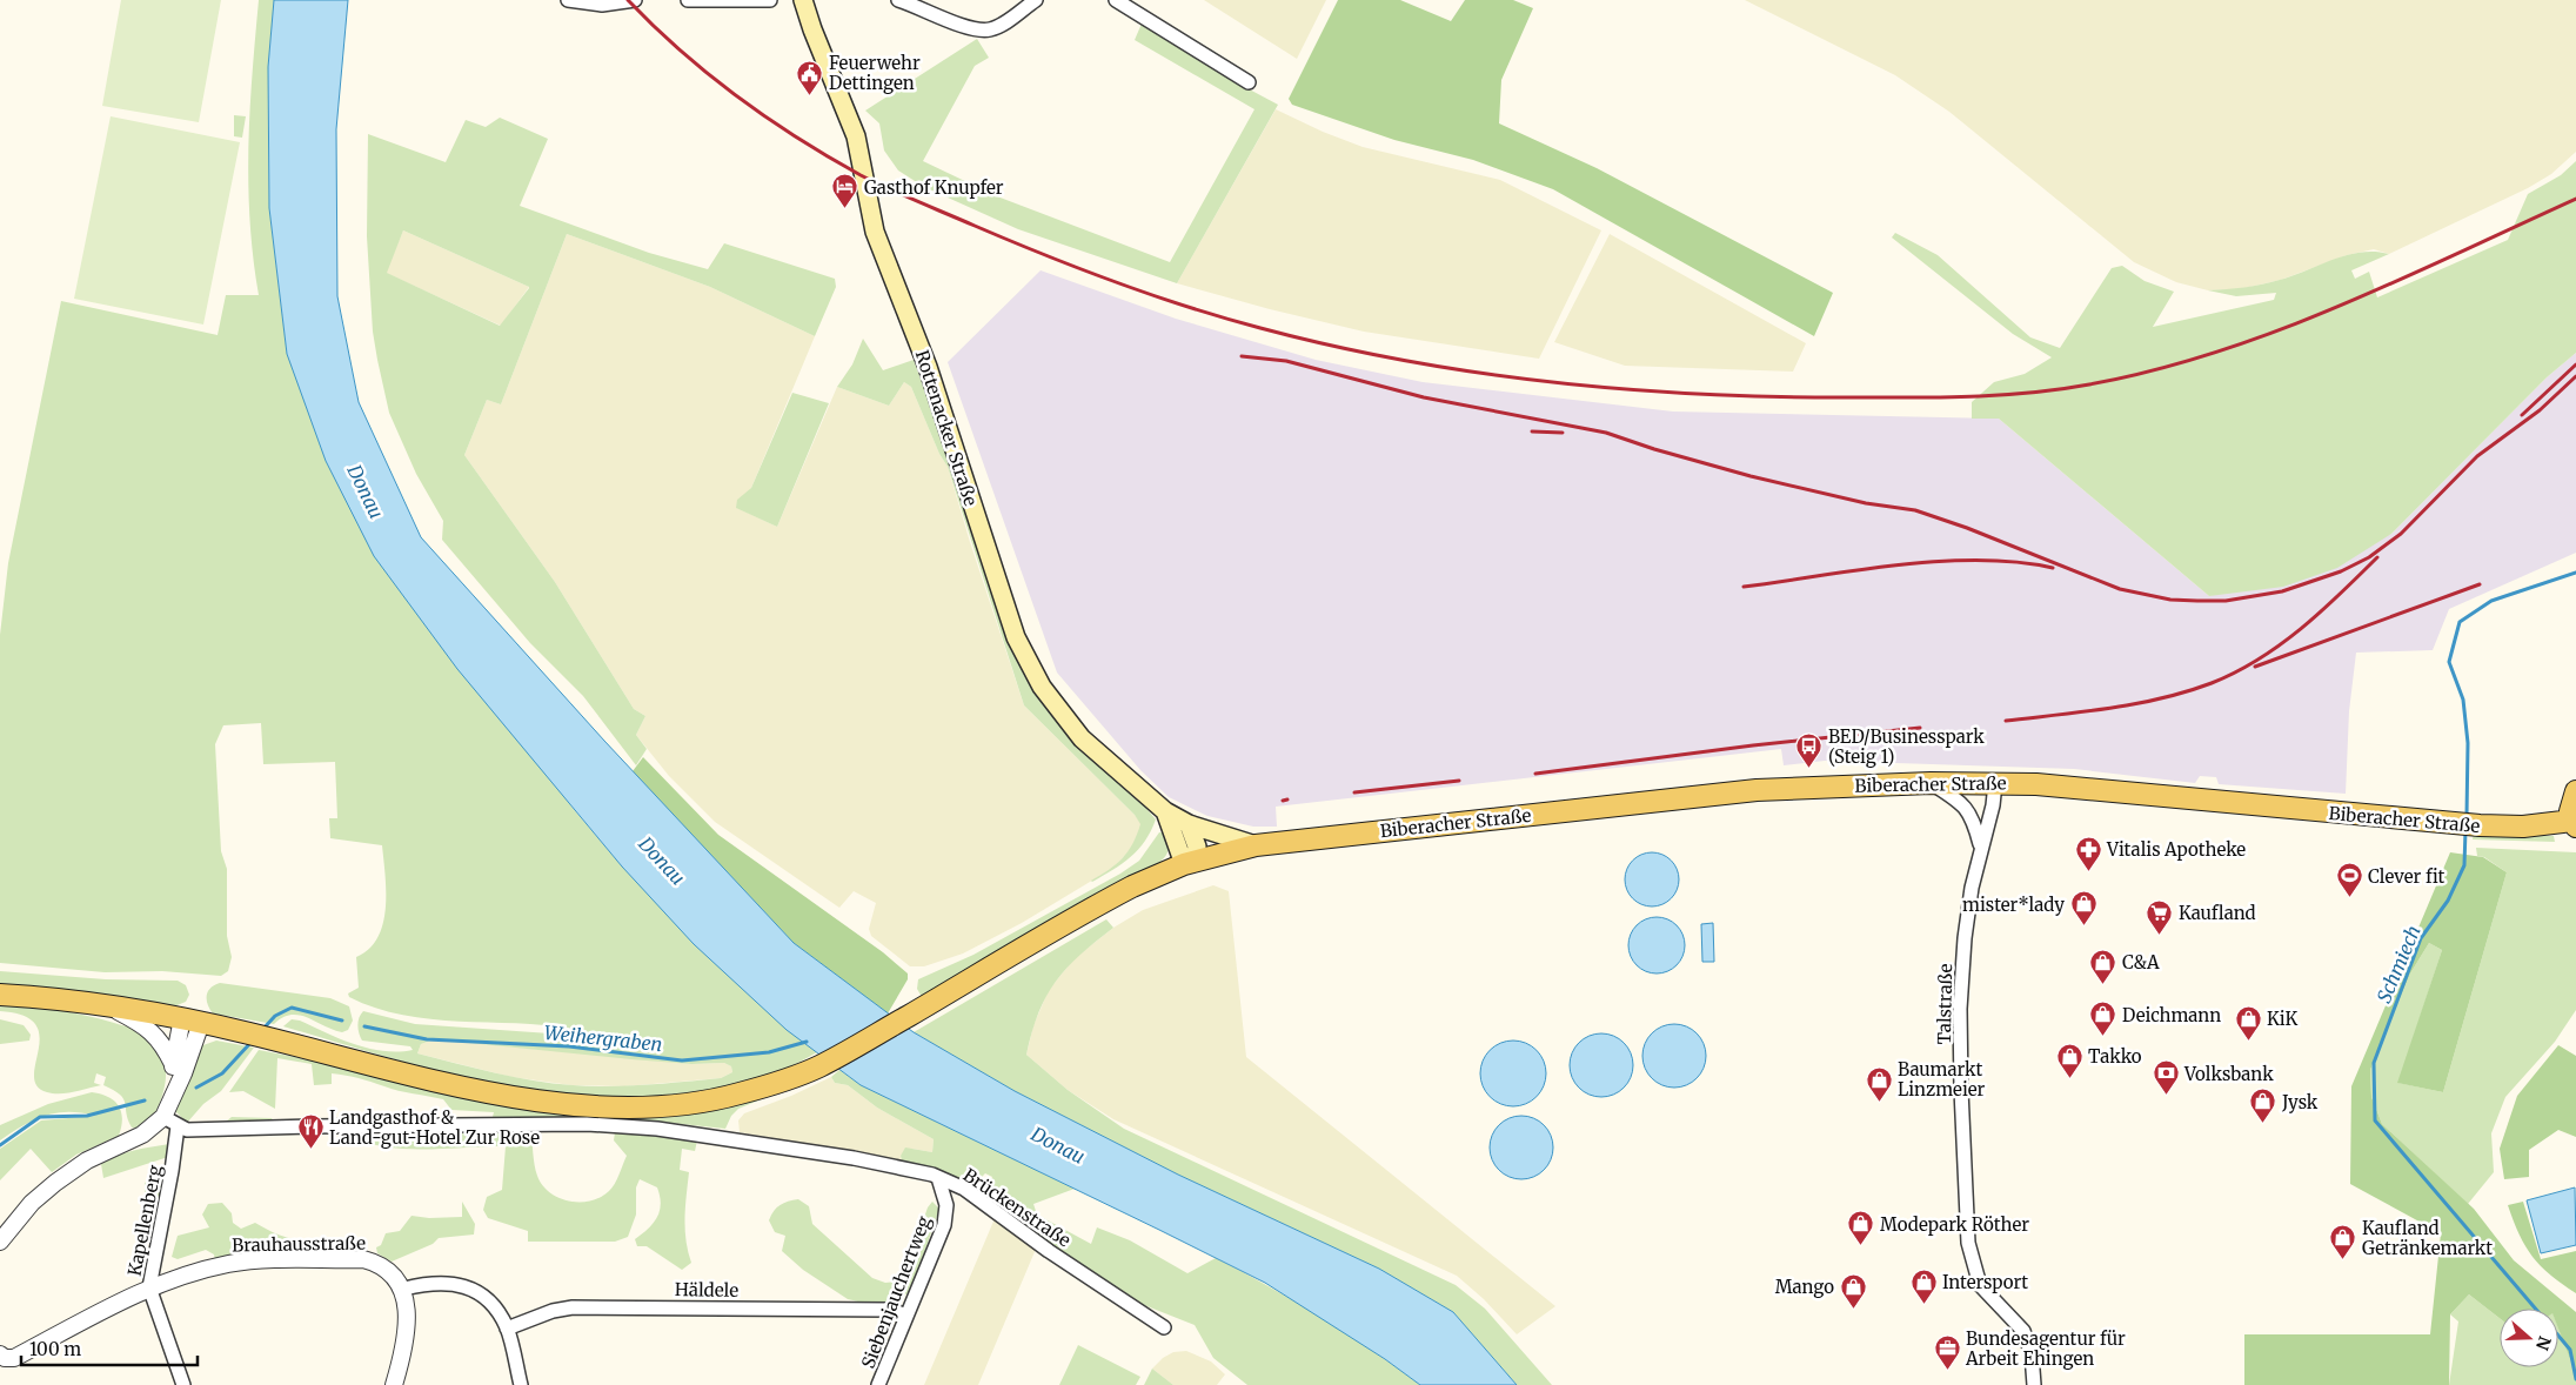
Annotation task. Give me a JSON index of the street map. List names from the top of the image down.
{
  "streets": {
    "main road": ["Rottenacker Straße", "Biberacher Straße"],
    "street": [
      "Talstraße",
      "Brückenstraße",
      "Kapellenberg",
      "Brauhausstraße",
      "Häldele",
      "Siebenjauchertweg"
    ]
  },
  "crossings": [
    ["Rottenacker Straße", "Biberacher Straße"],
    ["Biberacher Straße", "Talstraße"],
    ["Brückenstraße", "Kapellenberg"],
    ["Brückenstraße", "Siebenjauchertweg"],
    ["Kapellenberg", "Brauhausstraße"],
    ["Häldele", "Siebenjauchertweg"]
  ],
  "water": ["Donau", "Schmiech", "Weihergraben"],
  "places": {
    "public building": ["Feuerwehr Dettingen"],
    "hotel": ["Gasthof Knupfer"],
    "bus stop": ["BED/Businesspark (Steig 1)"],
    "pharmacy": ["Vitalis Apotheke"],
    "sports": ["Clever fit"],
    "shop": [
      "mister*lady",
      "C&A",
      "Deichmann",
      "KiK",
      "Takko",
      "Baumarkt Linzmeier",
      "Jysk",
      "Modepark Röther",
      "Kaufland Getränkemarkt",
      "Intersport",
      "Mango"
    ],
    "supermarket": ["Kaufland"],
    "bank": ["Volksbank"],
    "restaurant": ["Landgasthof & Land-gut-Hotel Zur Rose"],
    "office": ["Bundesagentur für Arbeit Ehingen"]
  },
  "scale_bar": "100 m",
  "north": "right"
}
